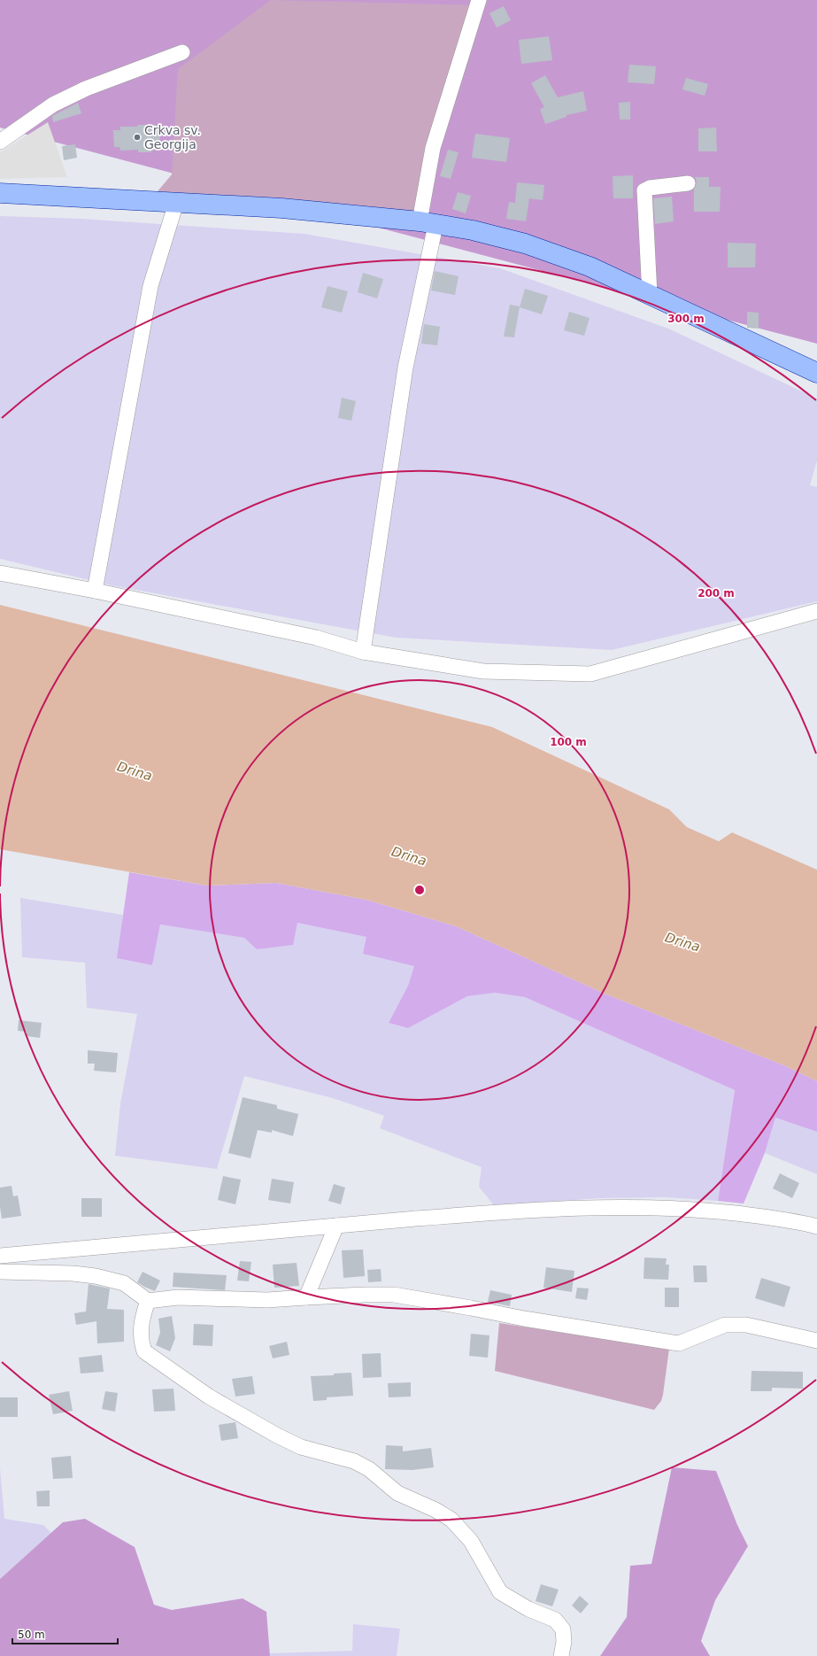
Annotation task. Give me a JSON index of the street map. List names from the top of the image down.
{
  "water": ["Drina"],
  "places": ["Crkva sv. Georgija"],
  "scale_bar": "50 m",
  "rings": ["300 m", "200 m", "100 m"]
}
